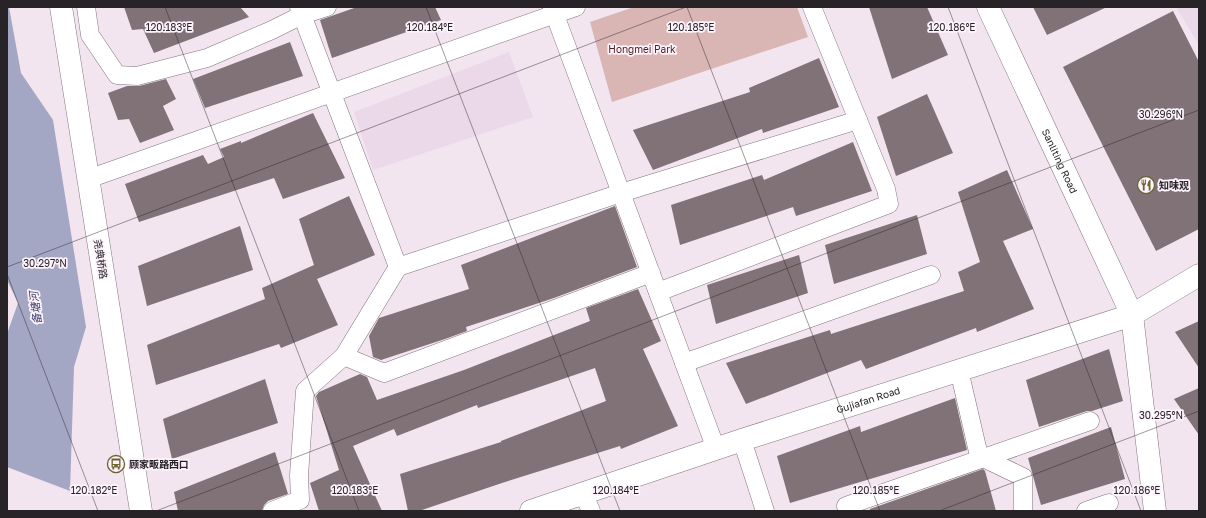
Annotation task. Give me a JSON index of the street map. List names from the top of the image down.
{
  "streets": {
    "street": ["Sanliting Road", "尧典桥路", "Gujiafan Road"]
  },
  "crossings": [
    ["Sanliting Road", "Gujiafan Road"]
  ],
  "water": ["备塘河"],
  "parks": ["Hongmei Park"],
  "places": {
    "restaurant": ["知味观"],
    "bus stop": ["顾家畈路西口"]
  },
  "coordinates": [
    "120.186°E",
    "120.183°E",
    "120.184°E",
    "120.185°E",
    "30.296°N",
    "30.297°N",
    "30.295°N",
    "120.182°E"
  ]
}
